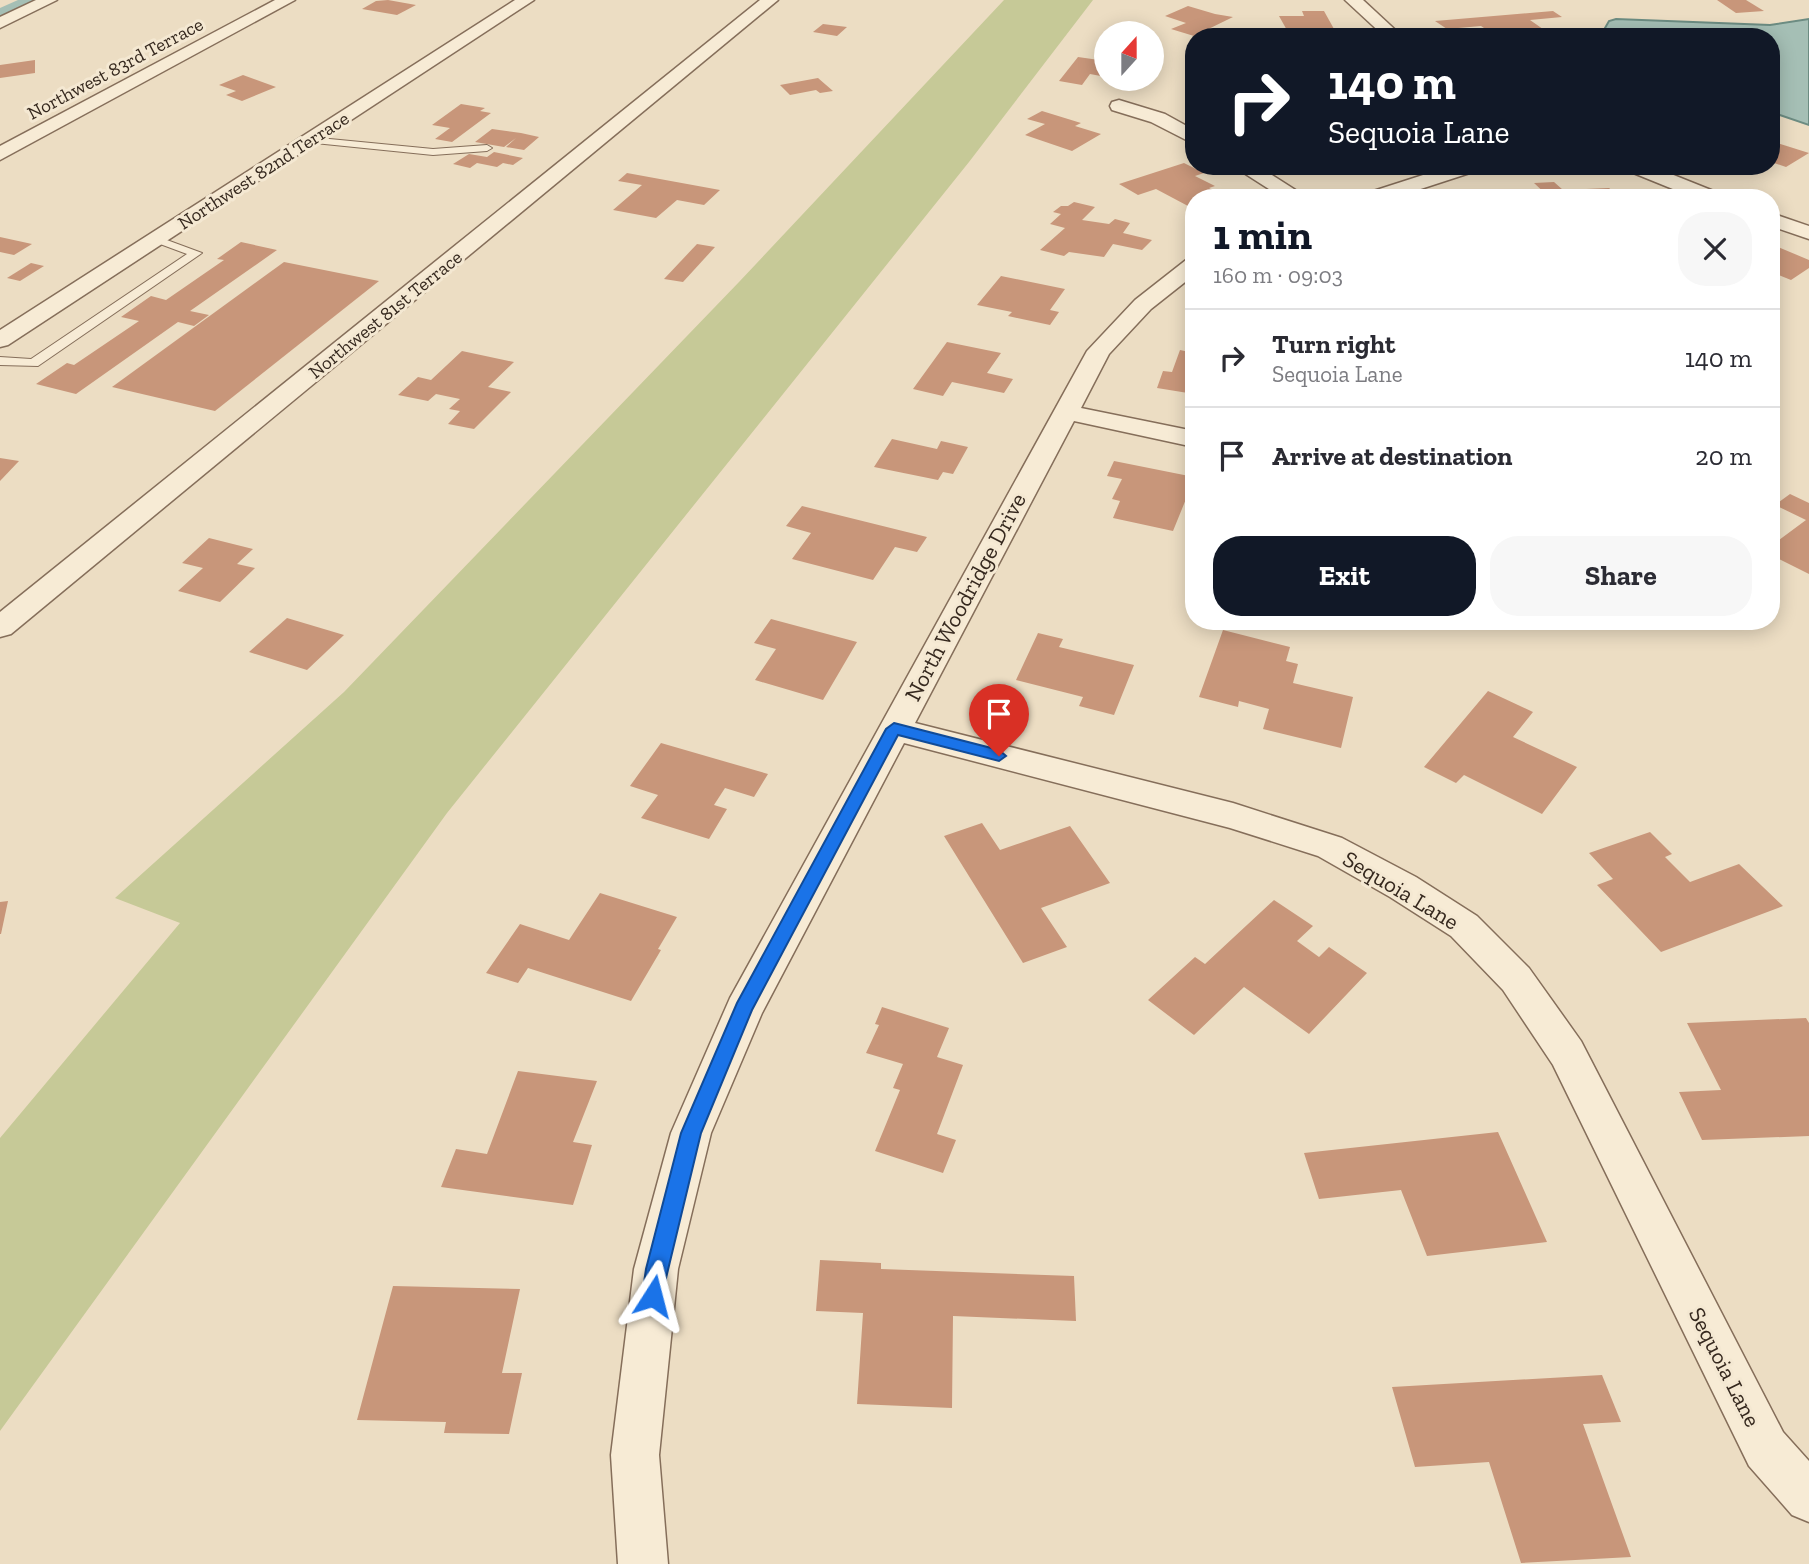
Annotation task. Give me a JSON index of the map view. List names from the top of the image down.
{
  "streets": {
    "street": [
      "Northwest 83rd Terrace",
      "Northwest 82nd Terrace",
      "Northwest 81st Terrace",
      "North Woodridge Drive",
      "Sequoia Lane"
    ]
  },
  "crossings": [
    ["North Woodridge Drive", "Sequoia Lane"]
  ],
  "north": "top",
  "page": {
    "turn": ["140 m", "Sequoia Lane"],
    "heading": ["1 min", "160 m · 09:03"],
    "list": [
      {
        "name": "Turn right",
        "note": "Sequoia Lane",
        "value": "140 m"
      },
      {
        "name": "Arrive at destination",
        "value": "20 m"
      }
    ],
    "buttons": ["Exit", "Share"]
  }
}
